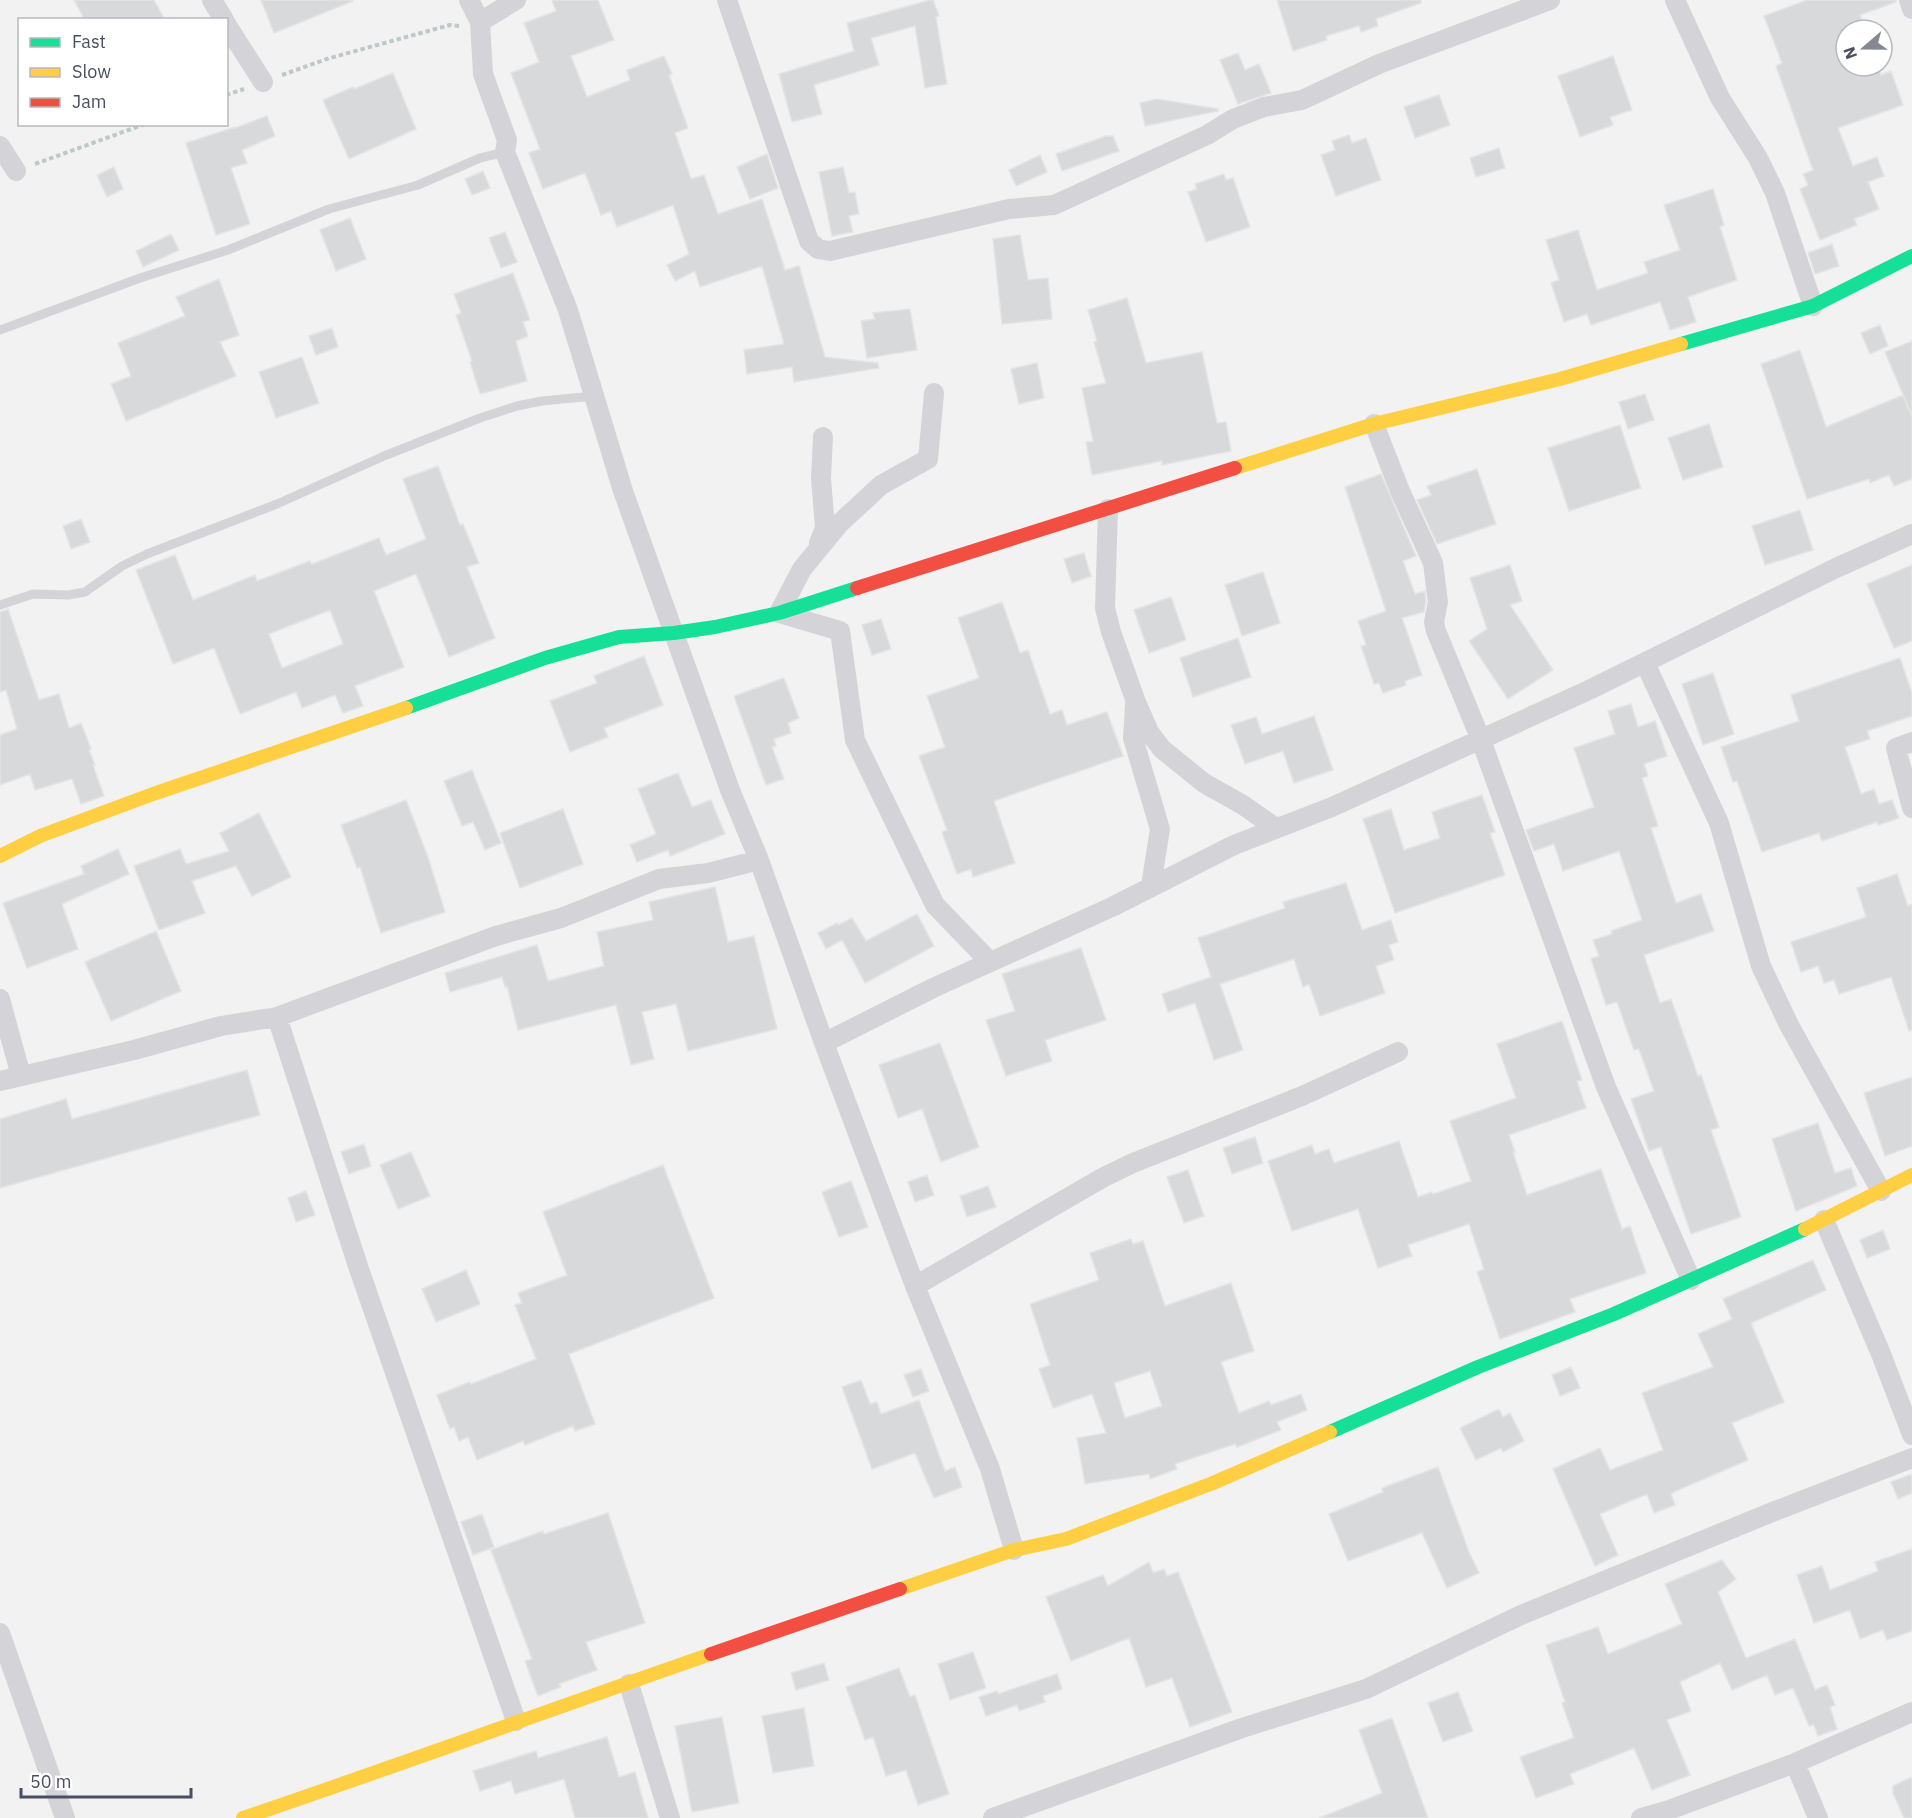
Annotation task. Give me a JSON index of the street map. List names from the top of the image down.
{
  "legend": ["Fast", "Slow", "Jam"],
  "scale_bar": "50 m",
  "north": "left"
}
